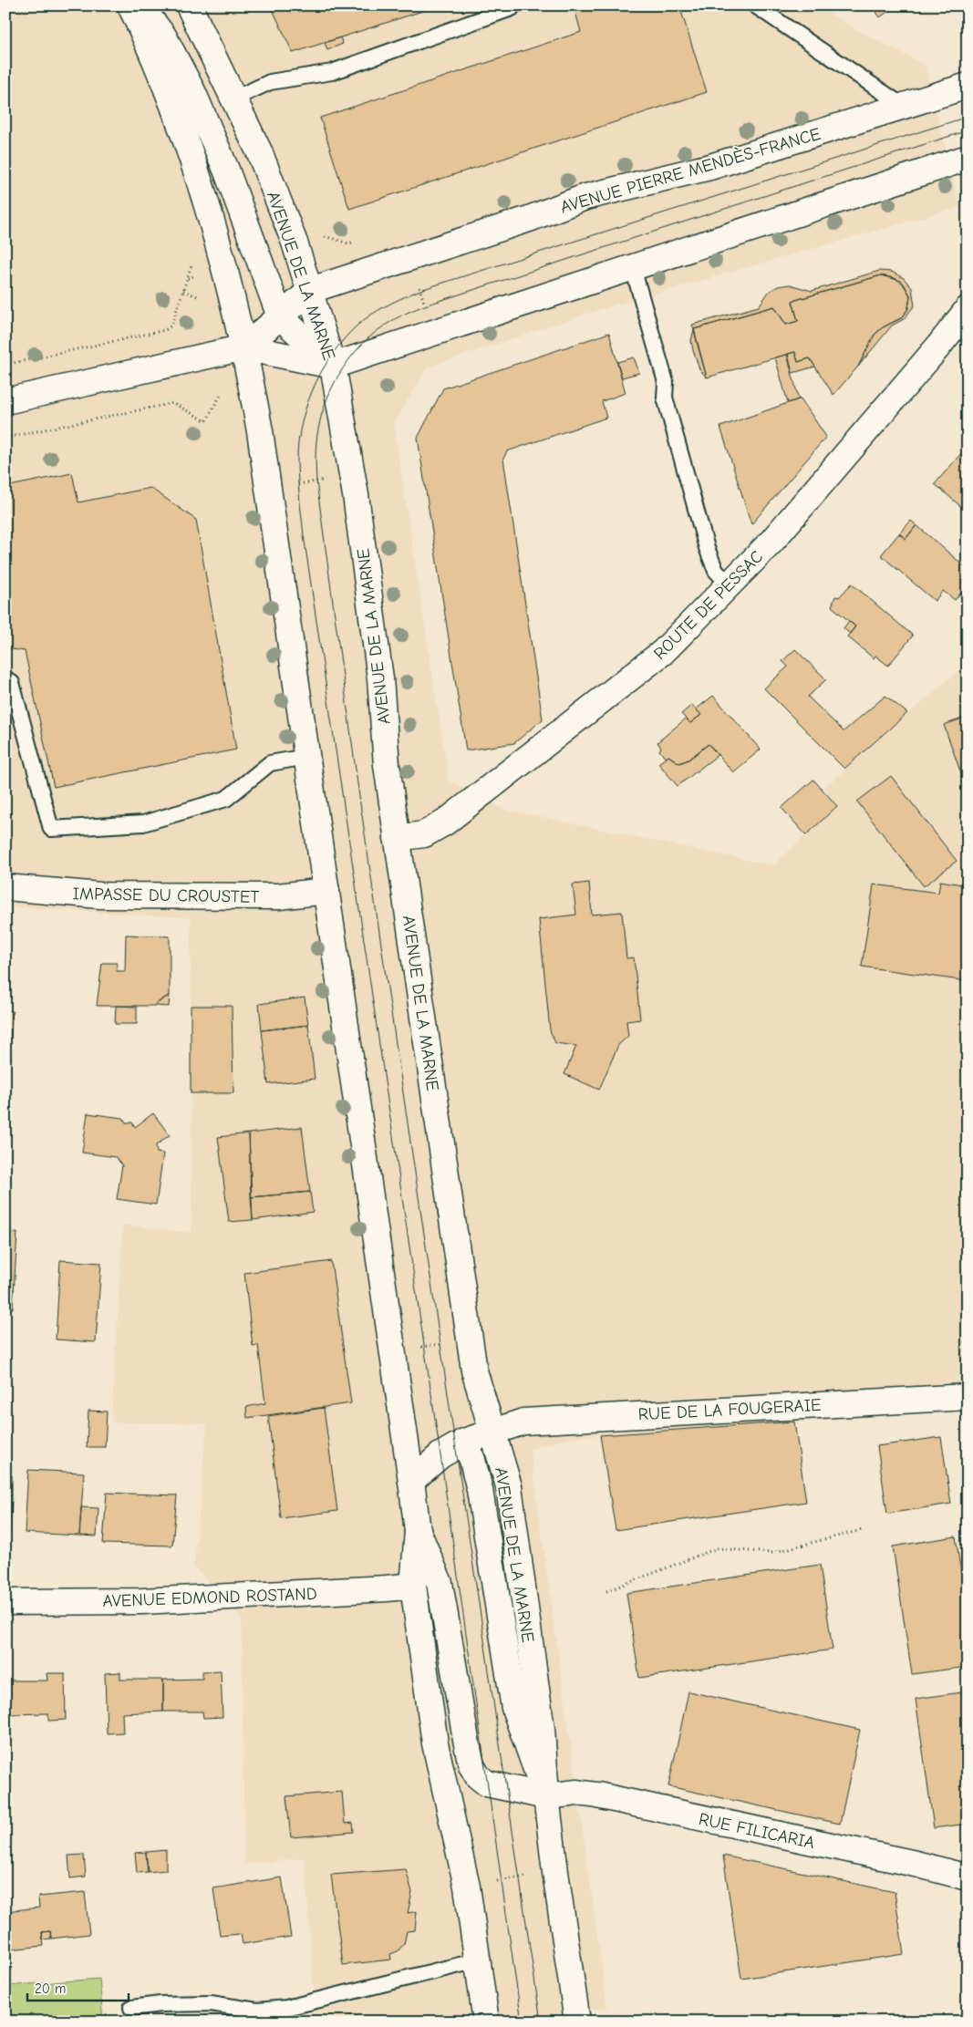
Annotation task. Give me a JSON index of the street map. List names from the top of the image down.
{
  "streets": {
    "main road": [
      "AVENUE PIERRE MENDÈS-FRANCE",
      "AVENUE DE LA MARNE",
      "ROUTE DE PESSAC",
      "IMPASSE DU CROUSTET",
      "RUE DE LA FOUGERAIE",
      "AVENUE EDMOND ROSTAND",
      "RUE FILICARIA"
    ]
  },
  "crossings": [
    ["AVENUE PIERRE MENDÈS-FRANCE", "AVENUE DE LA MARNE"],
    ["AVENUE DE LA MARNE", "ROUTE DE PESSAC"],
    ["AVENUE DE LA MARNE", "RUE DE LA FOUGERAIE"],
    ["AVENUE DE LA MARNE", "RUE FILICARIA"]
  ],
  "scale_bar": "20 m"
}
